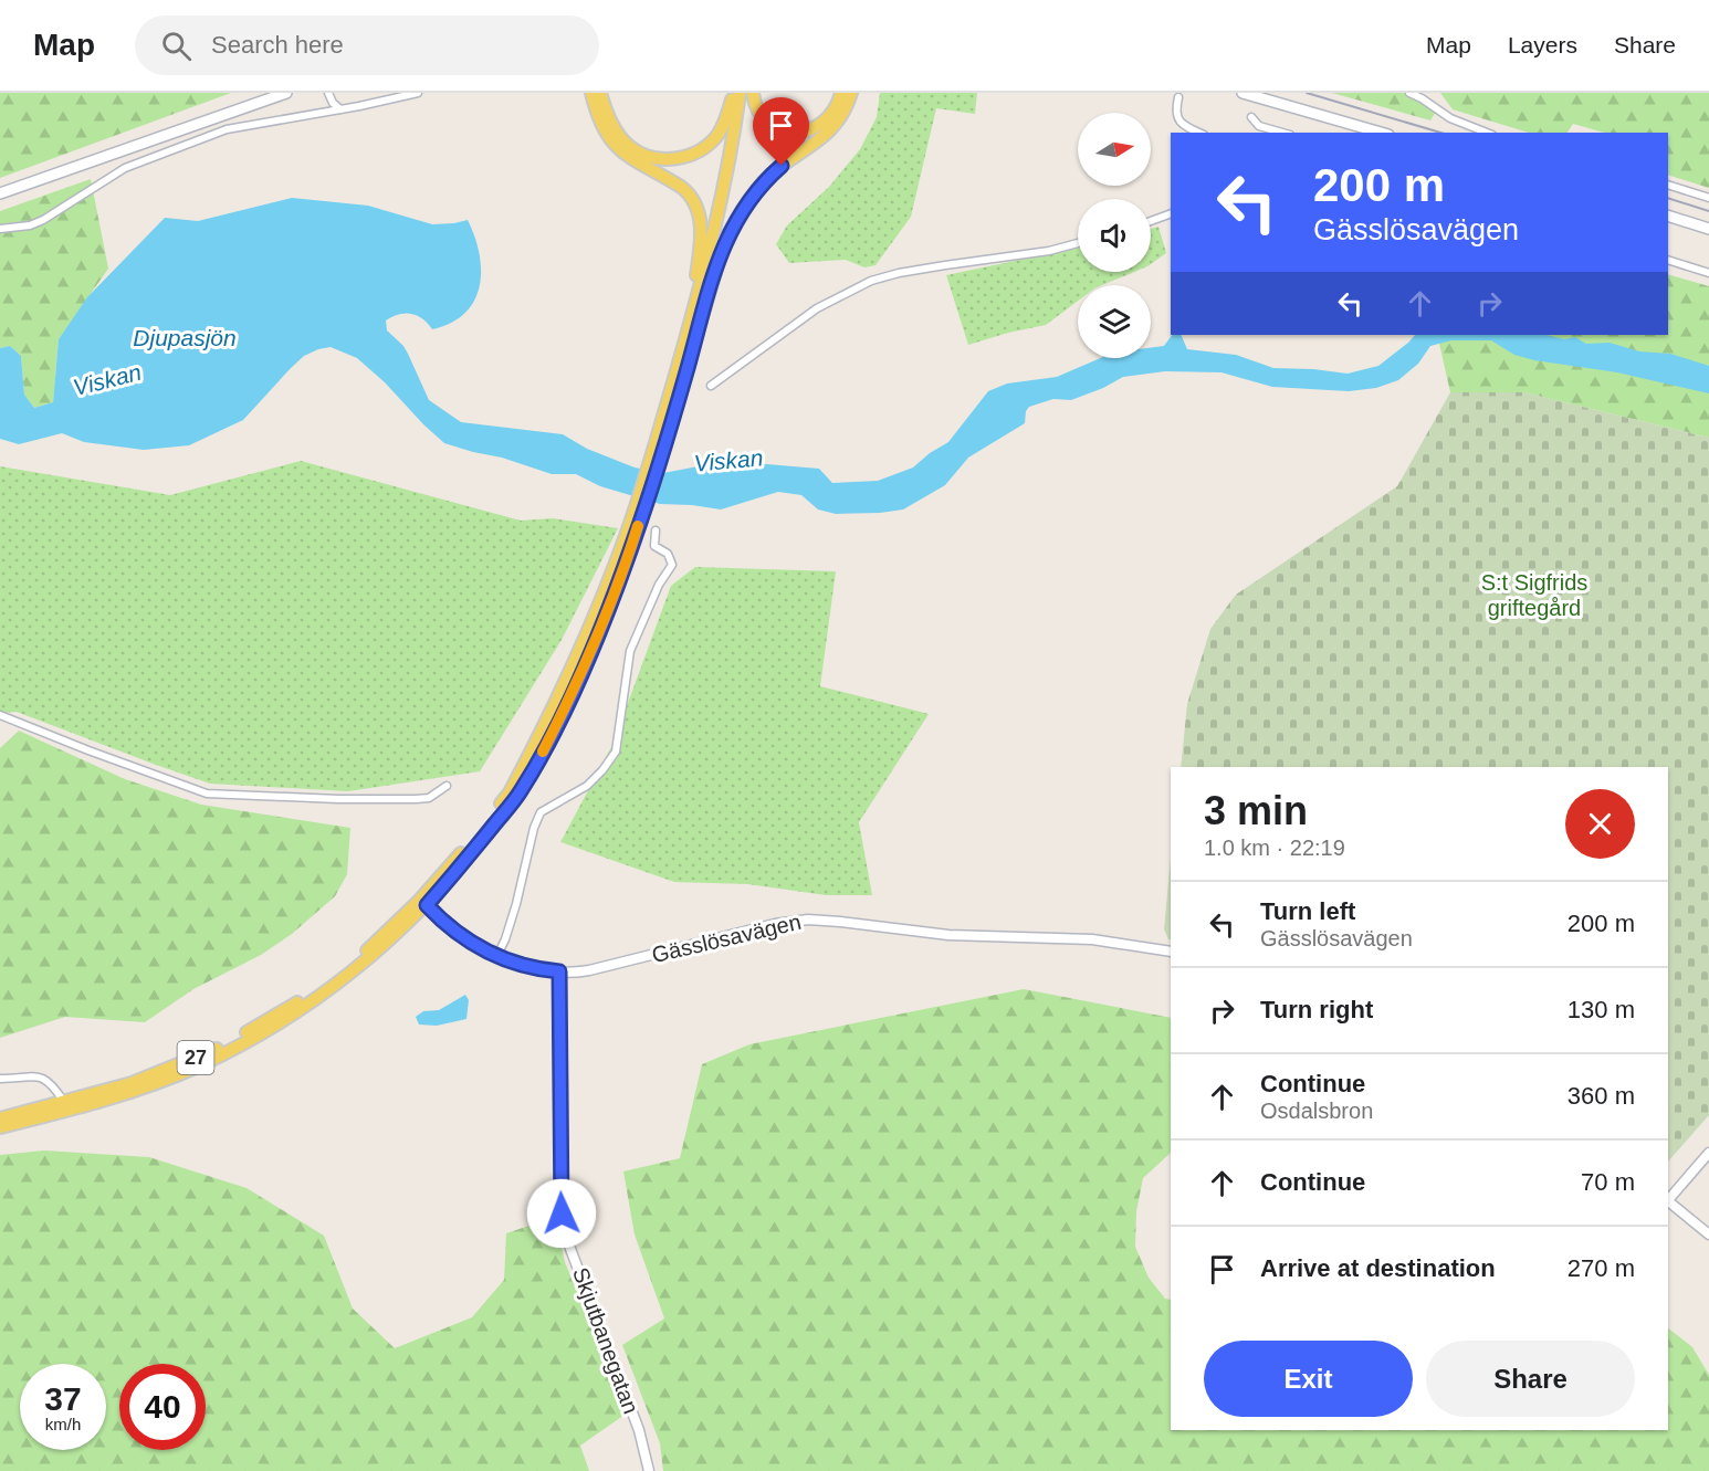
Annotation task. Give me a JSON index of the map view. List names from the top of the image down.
{
  "streets": {
    "main road": ["27"],
    "street": ["Gässlösavägen", "Skjutbanegatan"]
  },
  "crossings": [
    ["Gässlösavägen", "27"],
    ["Gässlösavägen", "Skjutbanegatan"]
  ],
  "water": ["Djupasjön", "Viskan"],
  "parks": ["S:t Sigfrids griftegård"],
  "north": "right",
  "page": {
    "header": "Map",
    "search": "Search here",
    "nav": ["Map", "Layers", "Share"],
    "turn": ["200 m", "Gässlösavägen"],
    "heading": ["3 min", "1.0 km · 22:19"],
    "list": [
      {
        "name": "Turn left",
        "note": "Gässlösavägen",
        "value": "200 m"
      },
      {
        "name": "Turn right",
        "value": "130 m"
      },
      {
        "name": "Continue",
        "note": "Osdalsbron",
        "value": "360 m"
      },
      {
        "name": "Continue",
        "value": "70 m"
      },
      {
        "name": "Arrive at destination",
        "value": "270 m"
      }
    ],
    "buttons": ["Exit", "Share"],
    "speed": "37 km/h",
    "limit": "40"
  }
}
